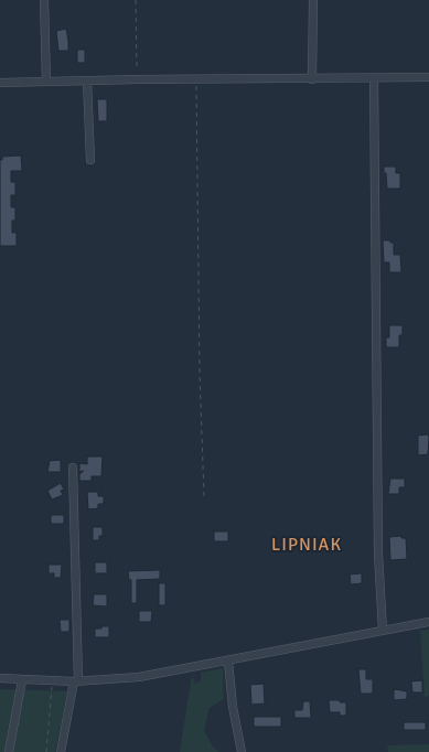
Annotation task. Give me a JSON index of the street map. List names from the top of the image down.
{
  "districts": ["LIPNIAK"]
}
